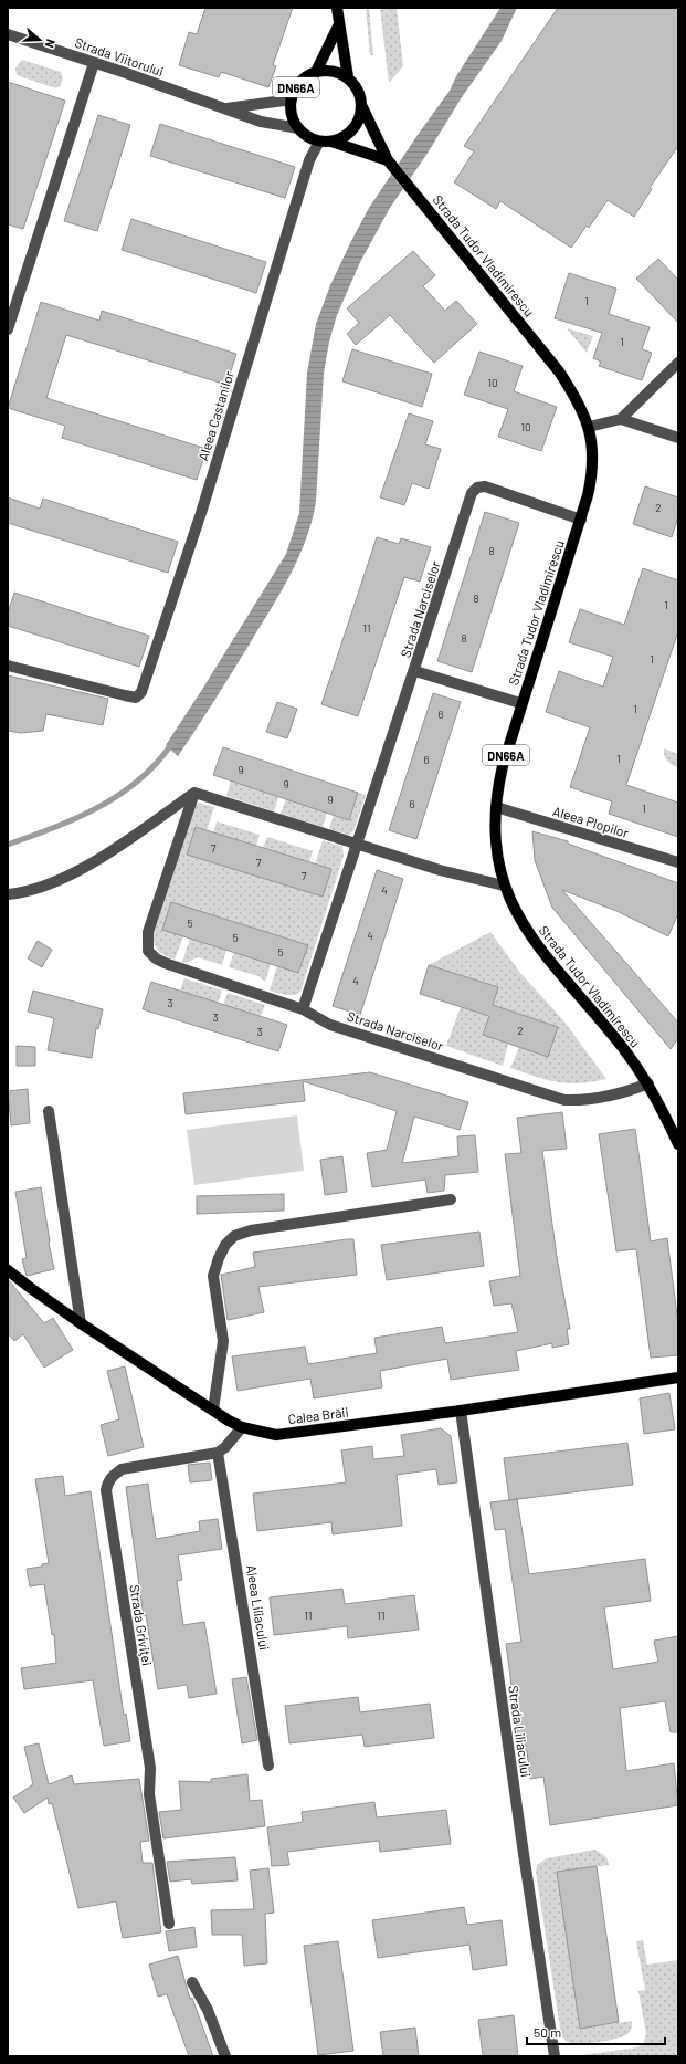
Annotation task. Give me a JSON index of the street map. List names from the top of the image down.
{
  "streets": {
    "main road": ["DN66A", "Strada Tudor Vladimirescu", "Calea Brăii"],
    "street": [
      "Strada Viitorului",
      "Aleea Castanilor",
      "Strada Narciselor",
      "Aleea Plopilor",
      "Aleea Liliacului",
      "Strada Griviţei",
      "Strada Liliacului"
    ]
  },
  "crossings": [
    ["Strada Viitorului", "DN66A"],
    ["Strada Viitorului", "Strada Tudor Vladimirescu"],
    ["Strada Viitorului", "Aleea Castanilor"],
    ["DN66A", "Strada Tudor Vladimirescu"],
    ["DN66A", "Aleea Castanilor"],
    ["Strada Tudor Vladimirescu", "Aleea Castanilor"],
    ["Strada Tudor Vladimirescu", "Strada Narciselor"],
    ["Strada Tudor Vladimirescu", "Aleea Plopilor"],
    ["Calea Brăii", "Strada Liliacului"],
    ["Aleea Liliacului", "Strada Griviţei"]
  ],
  "house_numbers": [
    "1",
    "1",
    "10",
    "10",
    "2",
    "8",
    "8",
    "1",
    "11",
    "8",
    "1",
    "1",
    "6",
    "1",
    "6",
    "9",
    "9",
    "9",
    "6",
    "1",
    "7",
    "7",
    "7",
    "4",
    "5",
    "4",
    "5",
    "5",
    "4",
    "3",
    "3",
    "2",
    "3",
    "11",
    "11"
  ],
  "scale_bar": "50 m",
  "north": "right"
}
